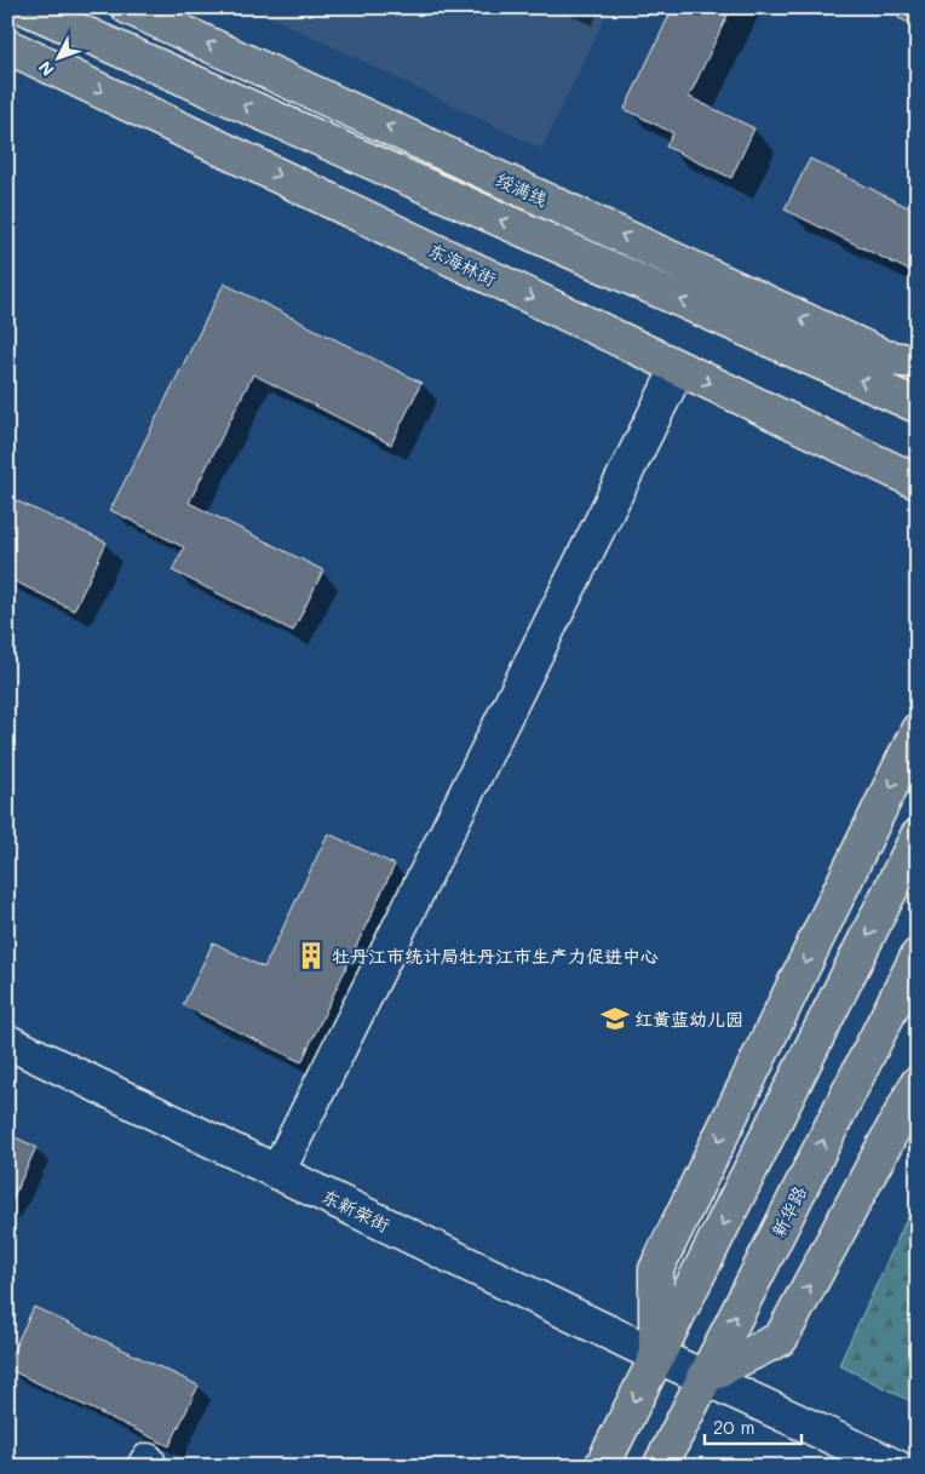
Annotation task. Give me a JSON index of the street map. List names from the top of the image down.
{
  "streets": {
    "main road": ["绥满线", "东海林街", "新华路"],
    "street": ["东新荣街"]
  },
  "crossings": [
    ["东新荣街", "新华路"]
  ],
  "places": {
    "building": ["牡丹江市统计局牡丹江市生产力促进中心"],
    "school or university": ["红黄蓝幼儿园"]
  },
  "scale_bar": "20 m",
  "north": "bottom left"
}
